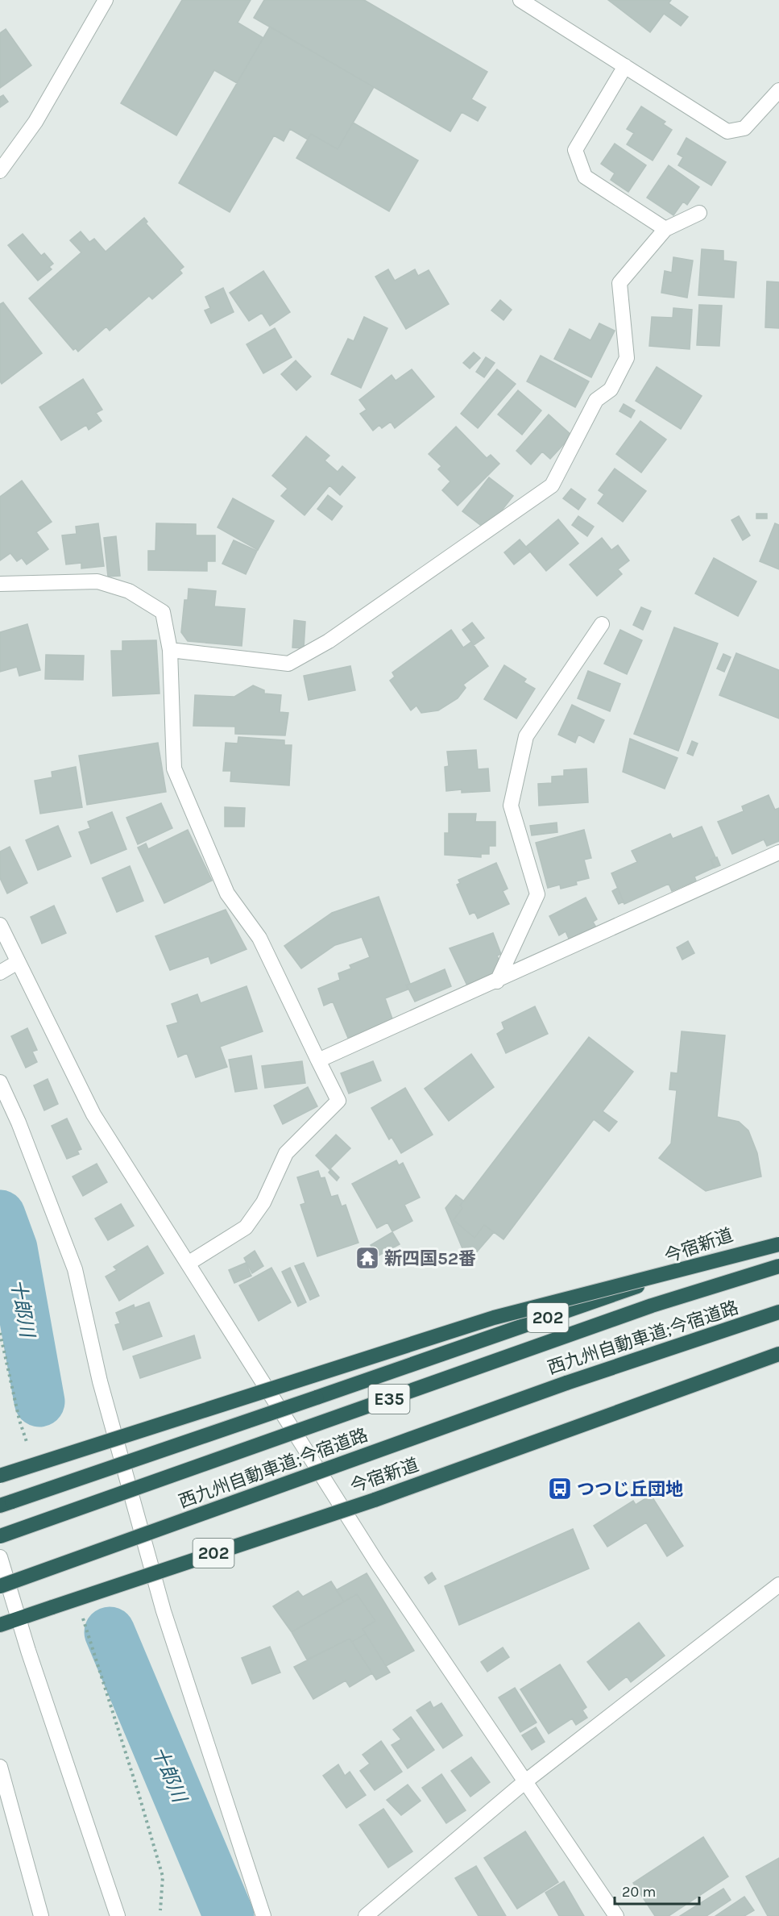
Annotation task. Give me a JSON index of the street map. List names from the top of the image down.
{
  "streets": {
    "highway": [
      "今宿新道",
      "202",
      "西九州自動車道;今宿道路",
      "E35"
    ]
  },
  "water": ["十郎川"],
  "places": {
    "temple": ["新四国52番"],
    "bus stop": ["つつじ丘団地"]
  },
  "scale_bar": "20 m"
}
